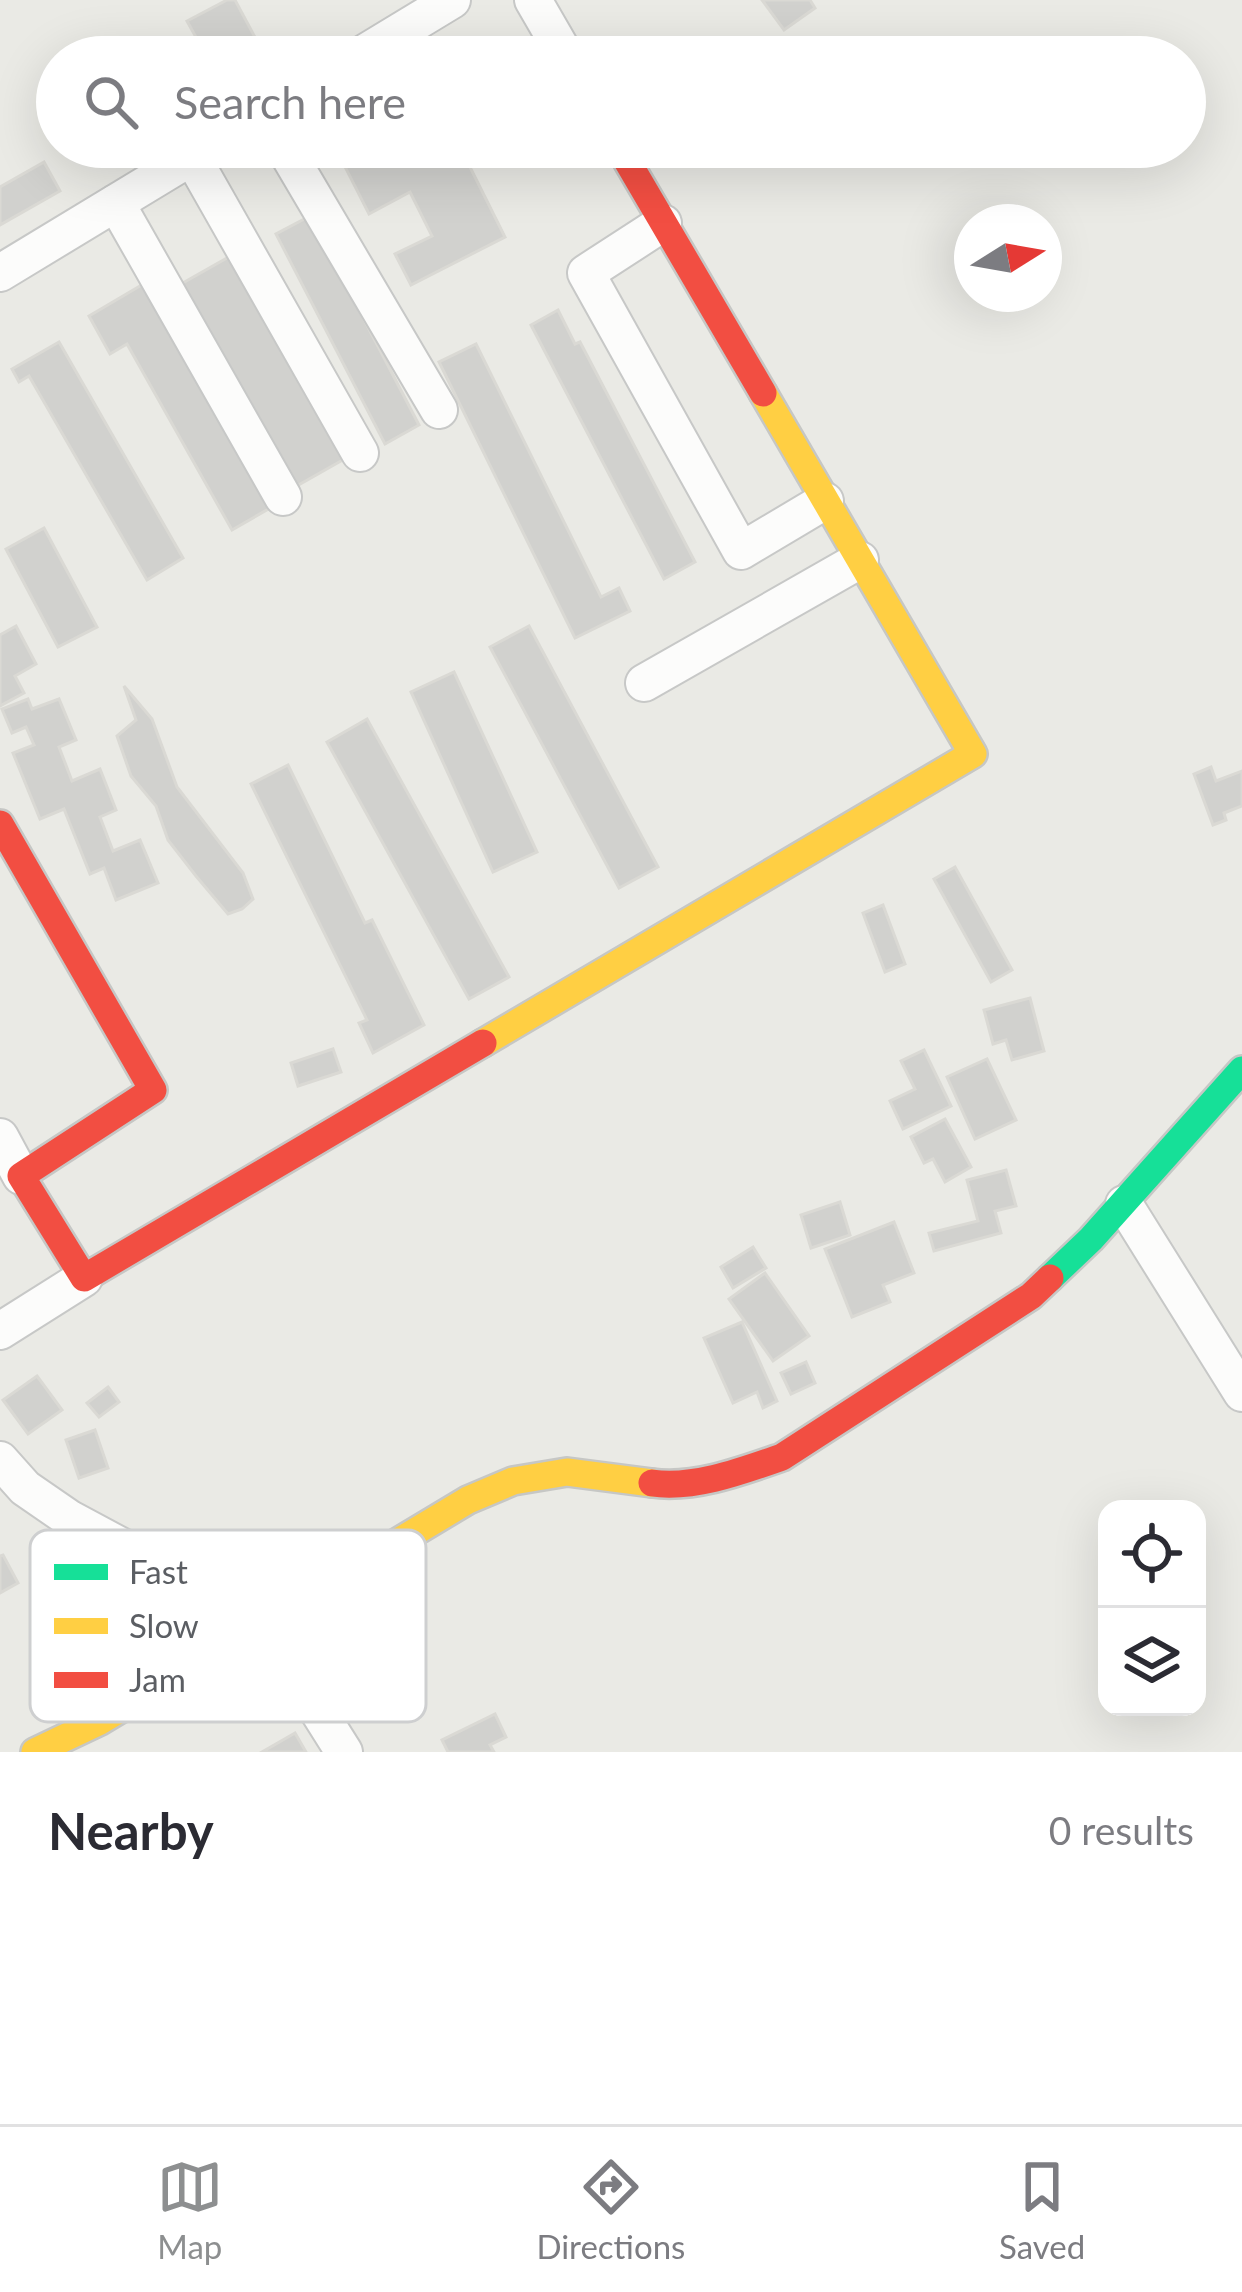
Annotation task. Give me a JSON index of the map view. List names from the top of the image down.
{
  "legend": ["Fast", "Slow", "Jam"],
  "north": "right",
  "page": {
    "search": "Search here",
    "heading": ["Nearby", "0 results"],
    "nav": ["Map", "Directions", "Saved"]
  }
}
